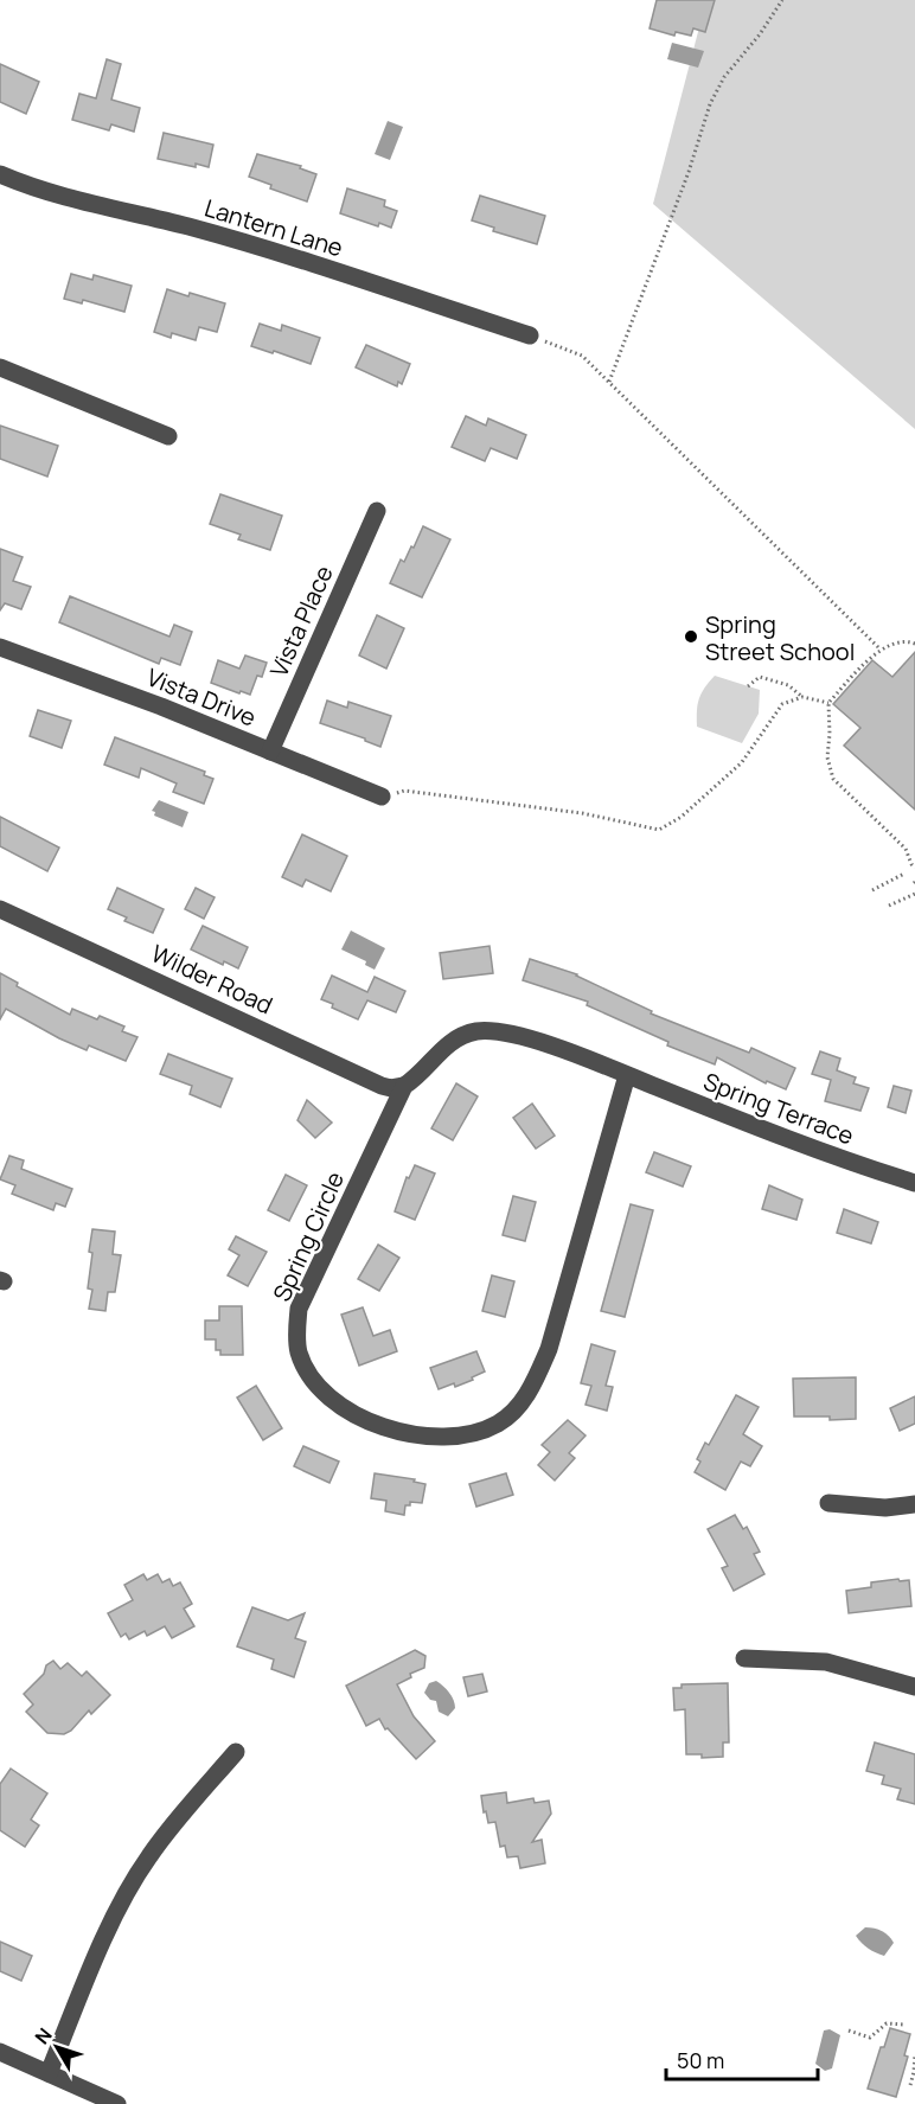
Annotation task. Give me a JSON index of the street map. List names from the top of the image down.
{
  "streets": {
    "street": [
      "Lantern Lane",
      "Vista Place",
      "Vista Drive",
      "Wilder Road",
      "Spring Terrace",
      "Spring Circle"
    ]
  },
  "crossings": [
    ["Vista Place", "Vista Drive"],
    ["Wilder Road", "Spring Circle"],
    ["Spring Terrace", "Spring Circle"]
  ],
  "places": ["Spring Street School"],
  "scale_bar": "50 m",
  "north": "top left"
}
